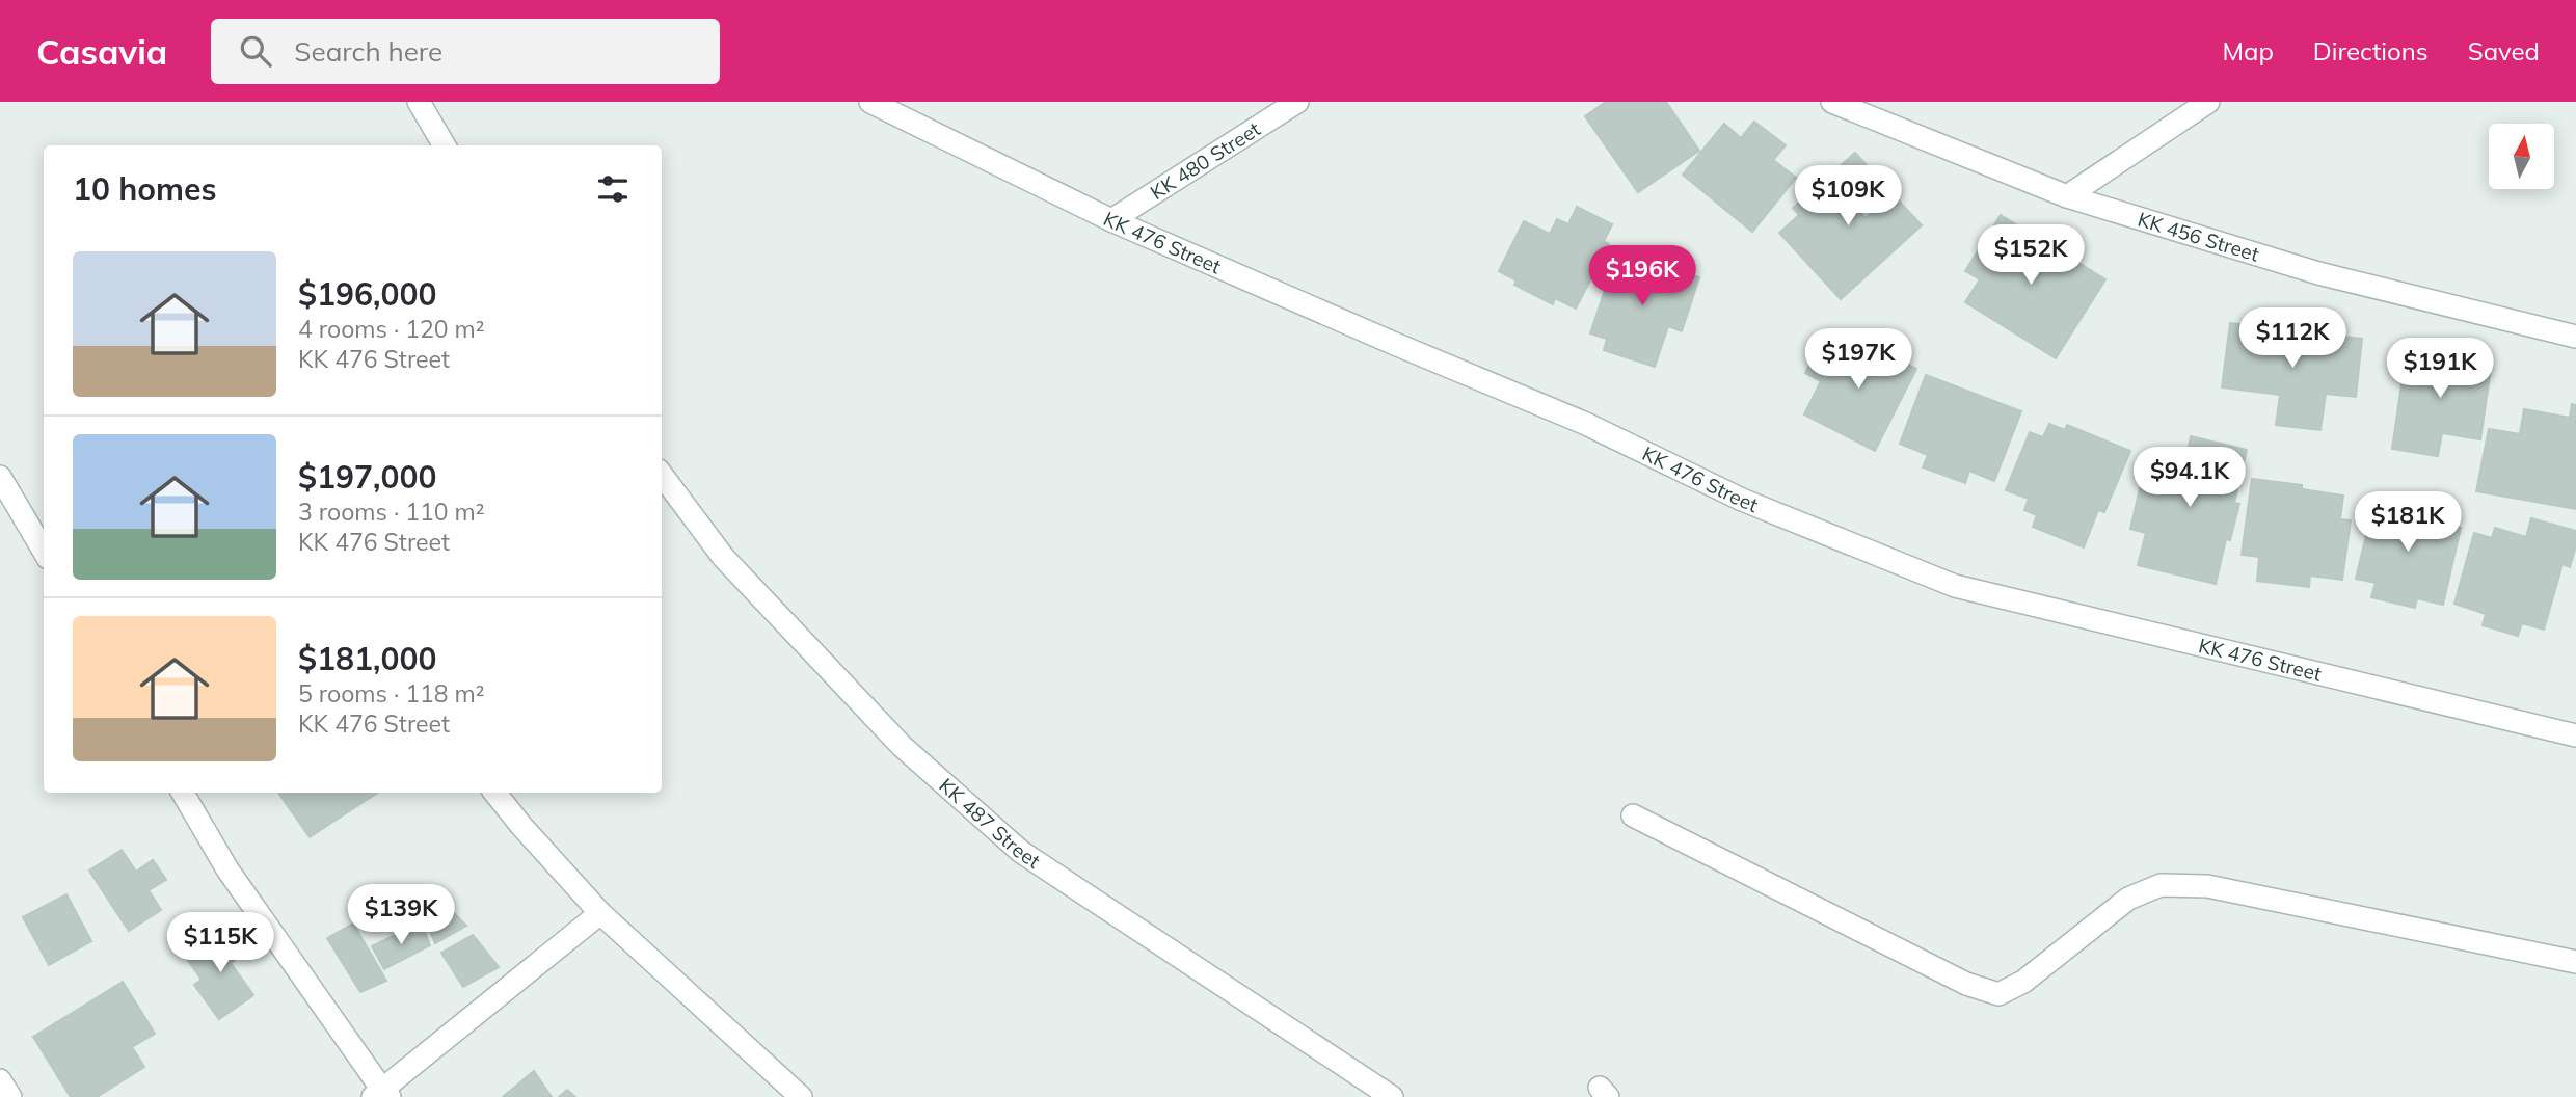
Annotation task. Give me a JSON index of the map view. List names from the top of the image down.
{
  "streets": {
    "street": [
      "KK 480 Street",
      "KK 456 Street",
      "KK 476 Street",
      "KK 487 Street"
    ]
  },
  "crossings": [
    ["KK 480 Street", "KK 476 Street"]
  ],
  "north": "top",
  "page": {
    "header": "Casavia",
    "search": "Search here",
    "nav": ["Map", "Directions", "Saved"],
    "heading": "10 homes",
    "price": [
      "$109K",
      "$152K",
      "$196K",
      "$112K",
      "$197K",
      "$191K",
      "$94.1K",
      "$181K",
      "$139K",
      "$115K"
    ],
    "list": [
      {
        "name": "$196,000",
        "note": "4 rooms · 120 m² · KK 476 Street"
      },
      {
        "name": "$197,000",
        "note": "3 rooms · 110 m² · KK 476 Street"
      },
      {
        "name": "$181,000",
        "note": "5 rooms · 118 m² · KK 476 Street"
      }
    ]
  }
}
